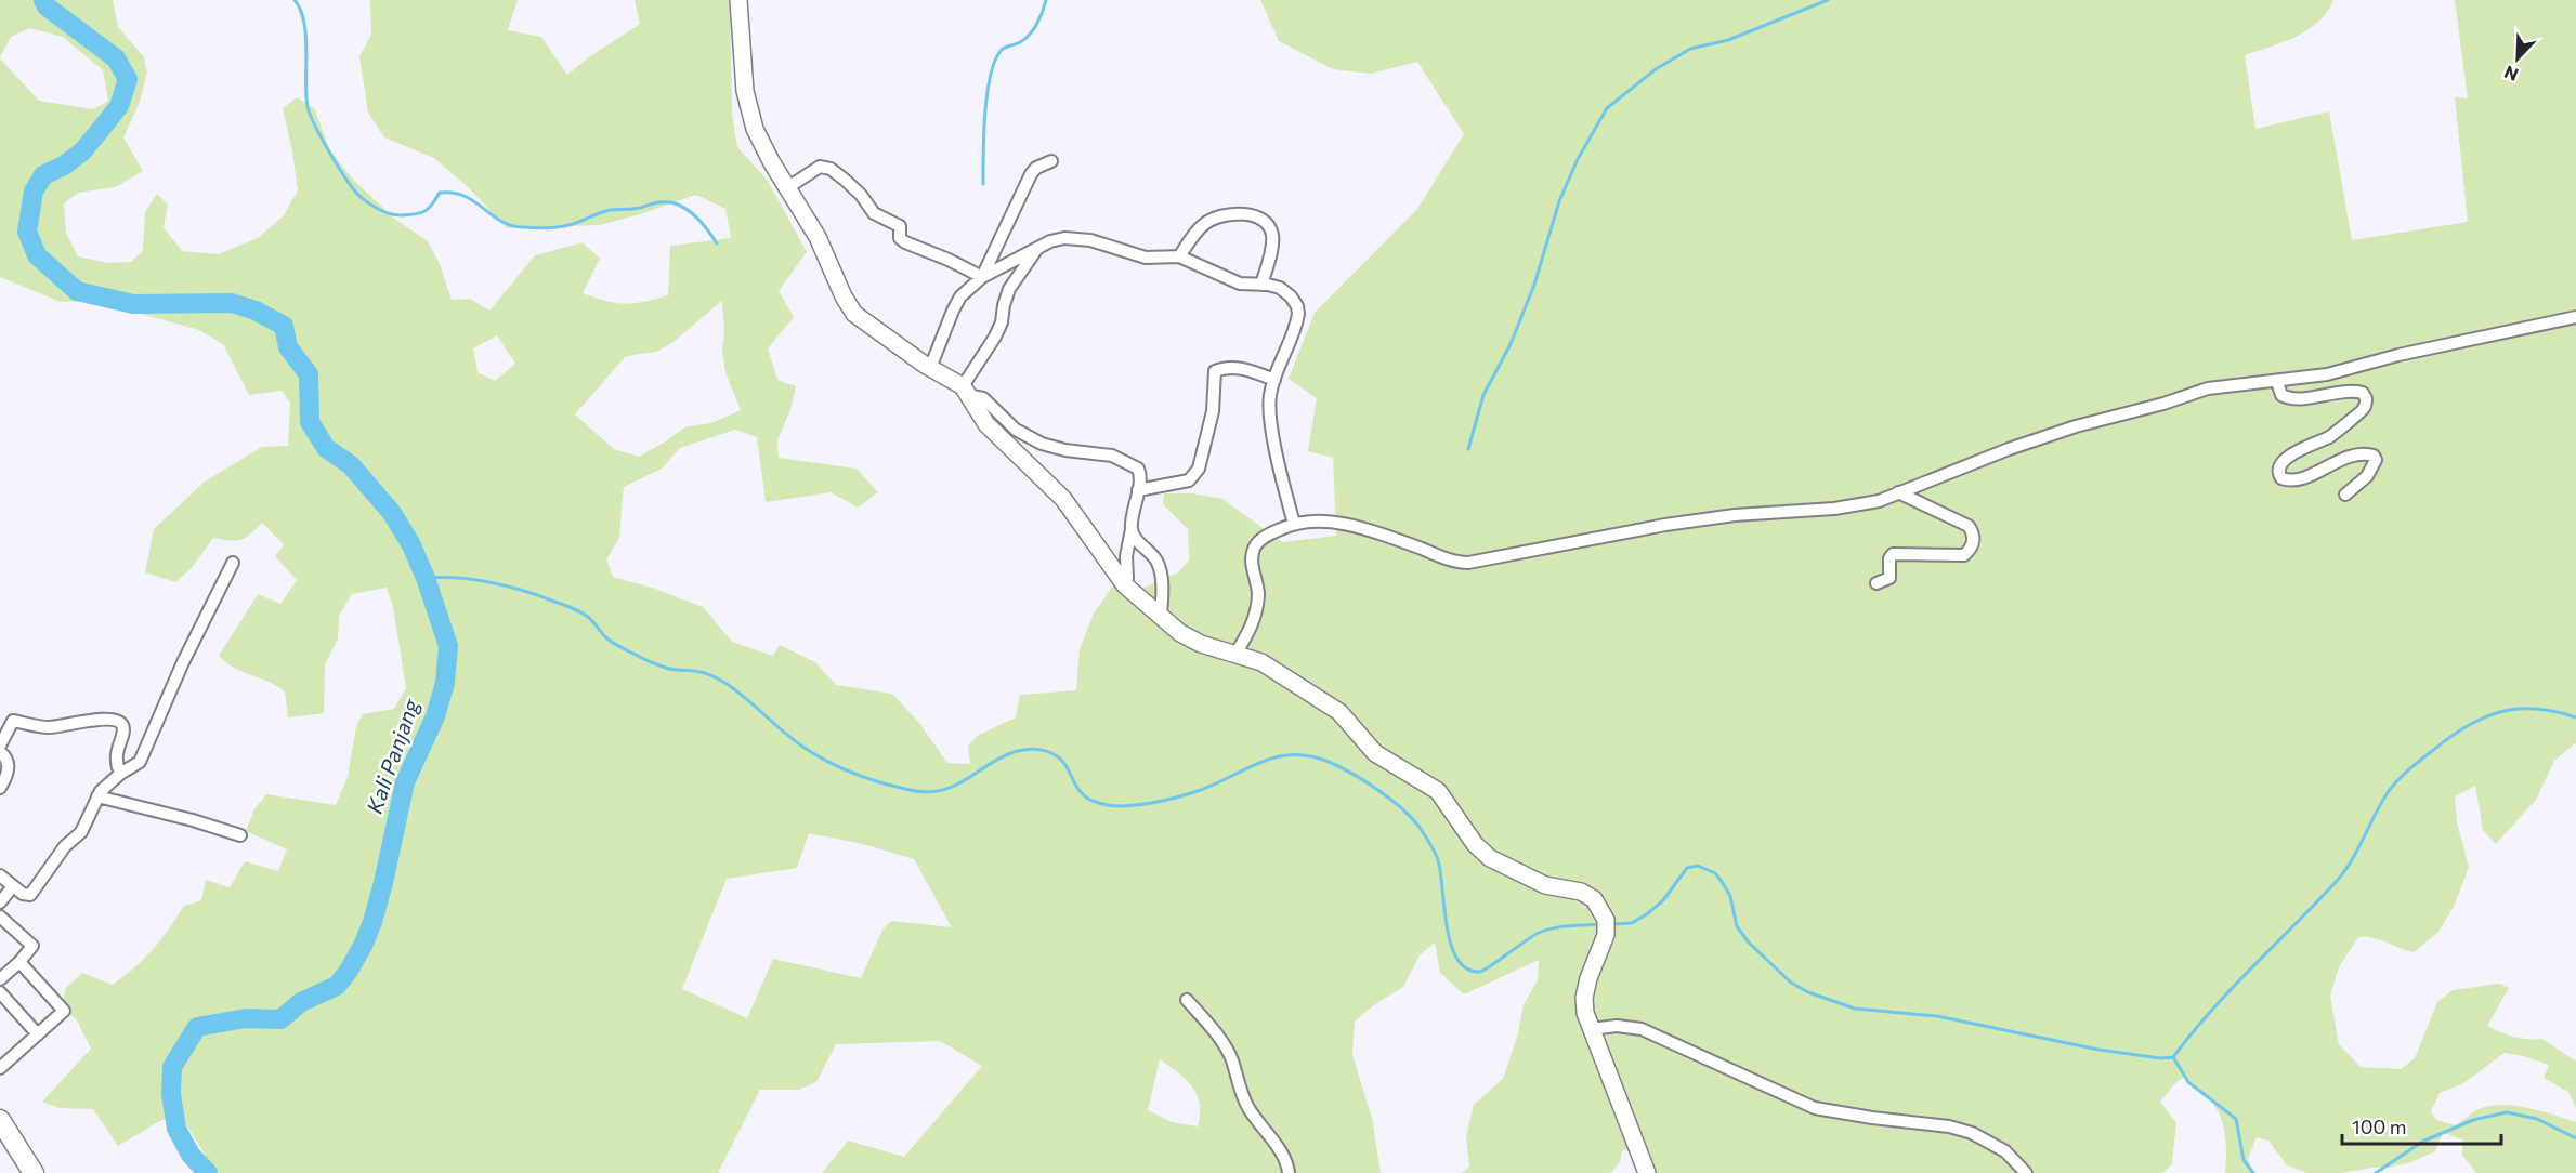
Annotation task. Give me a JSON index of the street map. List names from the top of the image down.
{
  "water": ["Kali Panjang"],
  "scale_bar": "100 m",
  "north": "bottom left"
}
